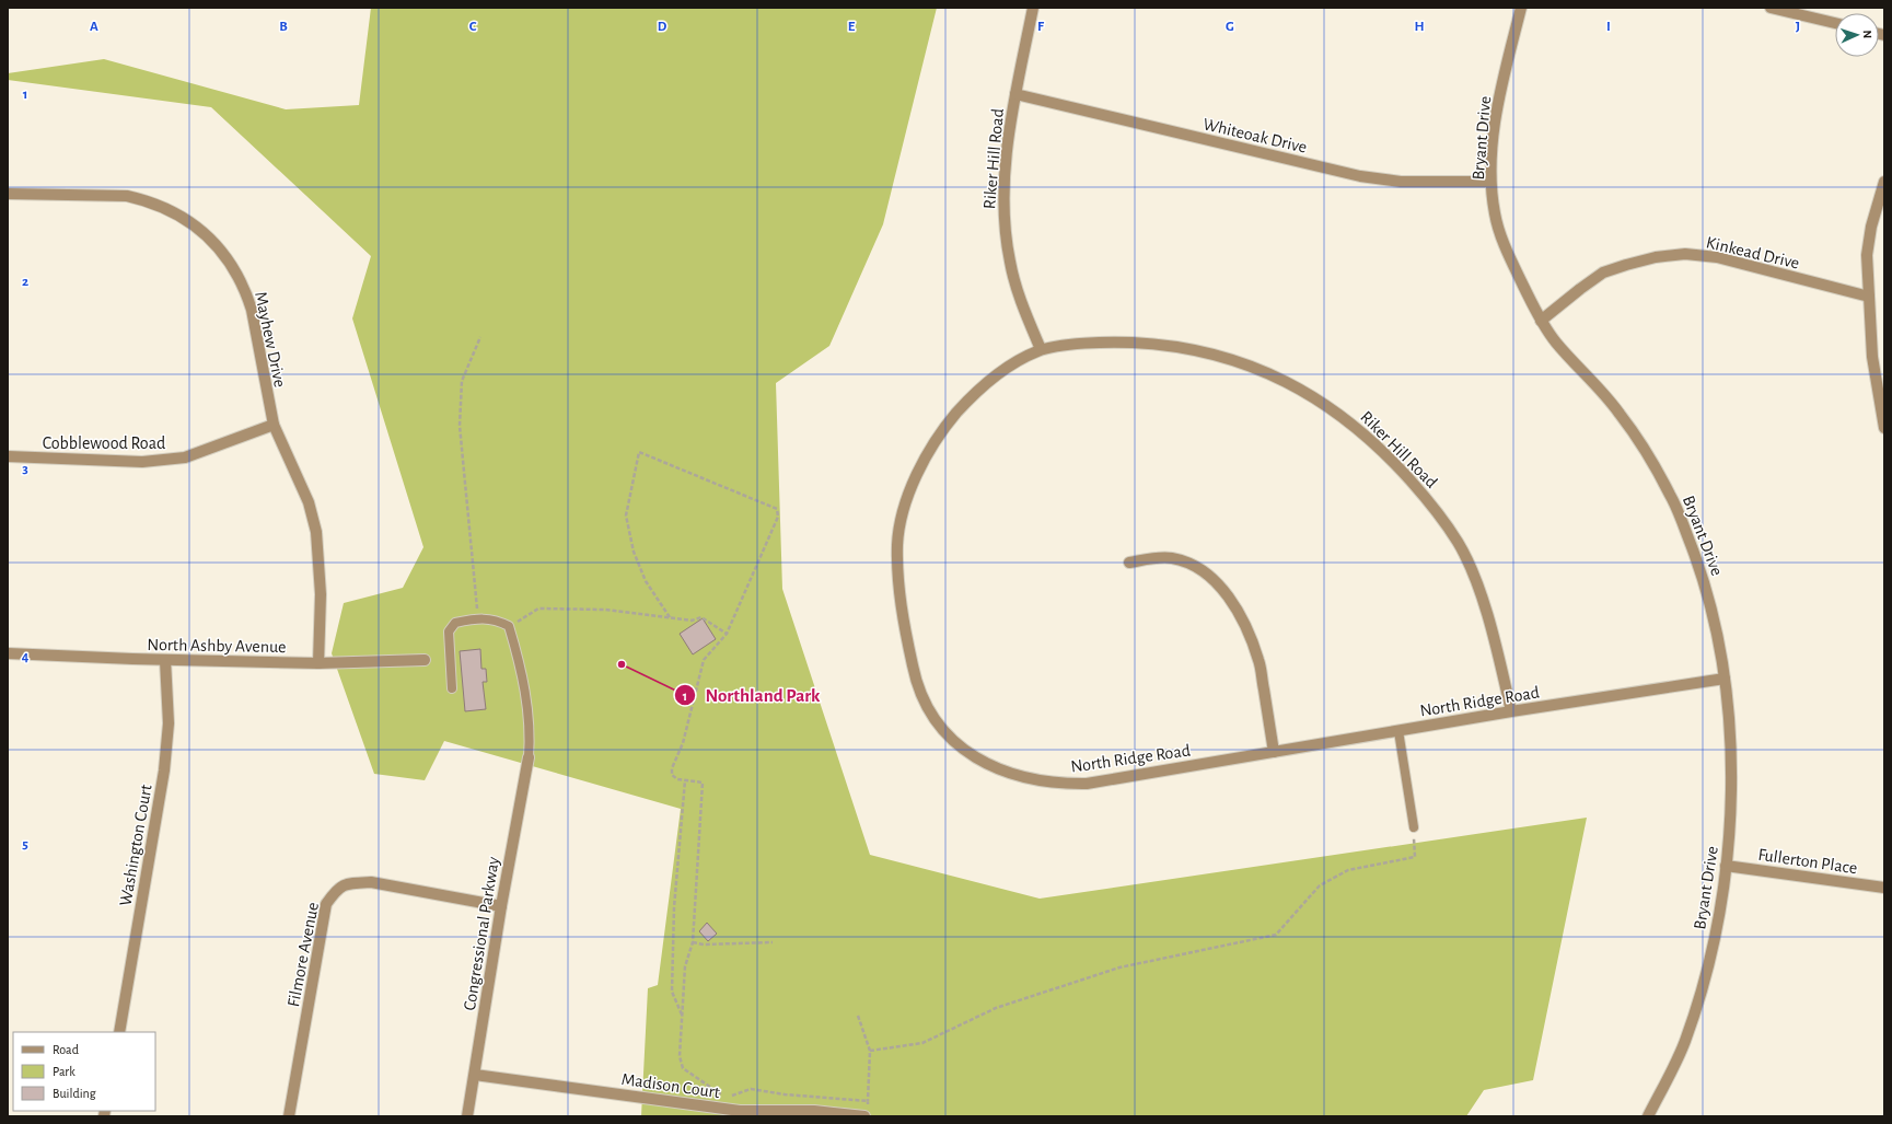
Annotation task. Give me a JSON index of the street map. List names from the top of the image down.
{
  "streets": {
    "street": [
      "Whiteoak Drive",
      "Bryant Drive",
      "Riker Hill Road",
      "Kinkead Drive",
      "Mayhew Drive",
      "Cobblewood Road",
      "North Ashby Avenue",
      "North Ridge Road",
      "Washington Court",
      "Fullerton Place",
      "Congressional Parkway",
      "Filmore Avenue",
      "Madison Court"
    ]
  },
  "crossings": [
    ["Whiteoak Drive", "Bryant Drive"],
    ["Whiteoak Drive", "Riker Hill Road"],
    ["Bryant Drive", "Kinkead Drive"],
    ["Bryant Drive", "North Ridge Road"],
    ["Bryant Drive", "Fullerton Place"],
    ["Riker Hill Road", "North Ridge Road"],
    ["Mayhew Drive", "Cobblewood Road"],
    ["Mayhew Drive", "North Ashby Avenue"],
    ["North Ashby Avenue", "Washington Court"],
    ["Congressional Parkway", "Filmore Avenue"],
    ["Congressional Parkway", "Madison Court"]
  ],
  "places": ["Northland Park"],
  "legend": ["Road", "Park", "Building"],
  "north": "right",
  "grid": {
    "columns": [
      "A",
      "B",
      "C",
      "D",
      "E",
      "F",
      "G",
      "H",
      "I",
      "J"
    ],
    "rows": [
      "1",
      "2",
      "3",
      "4",
      "5"
    ]
  }
}
